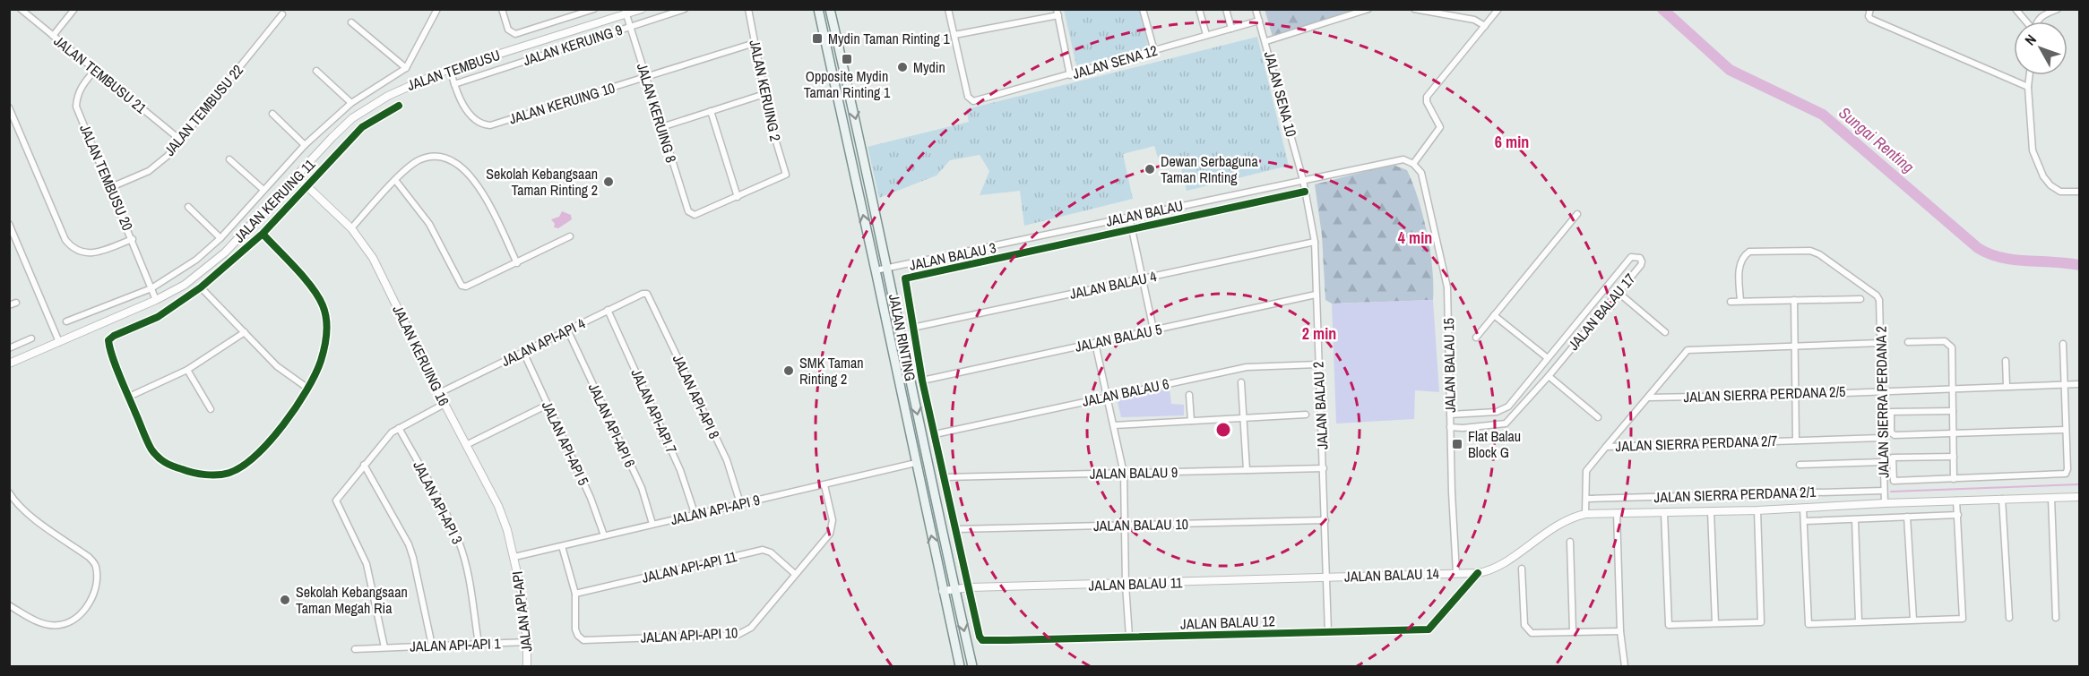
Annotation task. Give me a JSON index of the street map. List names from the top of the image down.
{
  "streets": {
    "main road": ["JALAN RINTING"],
    "street": [
      "JALAN KERUING 9",
      "JALAN SENA 12",
      "JALAN TEMBUSU",
      "JALAN TEMBUSU 21",
      "JALAN KERUING 2",
      "JALAN SENA 10",
      "JALAN KERUING 10",
      "JALAN TEMBUSU 22",
      "JALAN KERUING 8",
      "JALAN TEMBUSU 20",
      "JALAN KERUING 11",
      "JALAN BALAU",
      "JALAN BALAU 3",
      "JALAN BALAU 4",
      "JALAN BALAU 17",
      "JALAN BALAU 5",
      "JALAN API-API 4",
      "JALAN KERUING 16",
      "JALAN BALAU 15",
      "JALAN BALAU 6",
      "JALAN SIERRA PERDANA 2/5",
      "JALAN API-API 8",
      "JALAN SIERRA PERDANA 2",
      "JALAN BALAU 2",
      "JALAN API-API 7",
      "JALAN API-API 6",
      "JALAN API-API 5",
      "JALAN SIERRA PERDANA 2/7",
      "JALAN BALAU 9",
      "JALAN SIERRA PERDANA 2/1",
      "JALAN API-API 3",
      "JALAN API-API 9",
      "JALAN BALAU 10",
      "JALAN API-API 11",
      "JALAN BALAU 14",
      "JALAN BALAU 11",
      "JALAN API-API",
      "JALAN BALAU 12",
      "JALAN API-API 10",
      "JALAN API-API 1"
    ]
  },
  "crossings": [
    ["JALAN KERUING 9", "JALAN KERUING 10"],
    ["JALAN KERUING 9", "JALAN KERUING 8"],
    ["JALAN SENA 12", "JALAN SENA 10"],
    ["JALAN TEMBUSU", "JALAN KERUING 8"],
    ["JALAN TEMBUSU", "JALAN TEMBUSU 20"],
    ["JALAN TEMBUSU", "JALAN KERUING 16"],
    ["JALAN TEMBUSU 21", "JALAN TEMBUSU 22"],
    ["JALAN TEMBUSU 21", "JALAN TEMBUSU 20"],
    ["JALAN KERUING 2", "JALAN KERUING 10"],
    ["JALAN KERUING 2", "JALAN KERUING 8"],
    ["JALAN SENA 10", "JALAN BALAU"],
    ["JALAN SENA 10", "JALAN BALAU 2"],
    ["JALAN KERUING 10", "JALAN KERUING 8"],
    ["JALAN TEMBUSU 22", "JALAN TEMBUSU 20"],
    ["JALAN KERUING 11", "JALAN KERUING 16"],
    ["JALAN BALAU", "JALAN RINTING"],
    ["JALAN BALAU", "JALAN BALAU 15"],
    ["JALAN BALAU", "JALAN BALAU 2"],
    ["JALAN BALAU 3", "JALAN BALAU 4"],
    ["JALAN BALAU 3", "JALAN BALAU 5"],
    ["JALAN BALAU 3", "JALAN BALAU 6"],
    ["JALAN BALAU 3", "JALAN BALAU 2"],
    ["JALAN BALAU 3", "JALAN BALAU 9"],
    ["JALAN BALAU 3", "JALAN BALAU 10"],
    ["JALAN BALAU 3", "JALAN BALAU 11"],
    ["JALAN BALAU 3", "JALAN BALAU 12"],
    ["JALAN BALAU 4", "JALAN BALAU 2"],
    ["JALAN BALAU 17", "JALAN BALAU 15"],
    ["JALAN RINTING", "JALAN API-API 9"],
    ["JALAN RINTING", "JALAN BALAU 11"],
    ["JALAN BALAU 5", "JALAN BALAU 2"],
    ["JALAN API-API 4", "JALAN KERUING 16"],
    ["JALAN API-API 4", "JALAN API-API 8"],
    ["JALAN API-API 4", "JALAN API-API 7"],
    ["JALAN API-API 4", "JALAN API-API 6"],
    ["JALAN API-API 4", "JALAN API-API 5"],
    ["JALAN KERUING 16", "JALAN API-API 9"],
    ["JALAN KERUING 16", "JALAN API-API"],
    ["JALAN BALAU 15", "JALAN BALAU 14"],
    ["JALAN BALAU 6", "JALAN BALAU 2"],
    ["JALAN SIERRA PERDANA 2/5", "JALAN SIERRA PERDANA 2"],
    ["JALAN SIERRA PERDANA 2/5", "JALAN SIERRA PERDANA 2/7"],
    ["JALAN API-API 8", "JALAN API-API 9"],
    ["JALAN SIERRA PERDANA 2", "JALAN SIERRA PERDANA 2/7"],
    ["JALAN SIERRA PERDANA 2", "JALAN SIERRA PERDANA 2/1"],
    ["JALAN BALAU 2", "JALAN BALAU 9"],
    ["JALAN BALAU 2", "JALAN BALAU 10"],
    ["JALAN BALAU 2", "JALAN BALAU 14"],
    ["JALAN BALAU 2", "JALAN BALAU 11"],
    ["JALAN BALAU 2", "JALAN BALAU 12"],
    ["JALAN API-API 7", "JALAN API-API 9"],
    ["JALAN API-API 6", "JALAN API-API 9"],
    ["JALAN API-API 5", "JALAN API-API 9"],
    ["JALAN SIERRA PERDANA 2/7", "JALAN SIERRA PERDANA 2/1"],
    ["JALAN API-API 3", "JALAN API-API 1"],
    ["JALAN API-API 9", "JALAN API-API"],
    ["JALAN API-API 9", "JALAN API-API 10"],
    ["JALAN API-API 11", "JALAN API-API 10"],
    ["JALAN BALAU 14", "JALAN BALAU 11"],
    ["JALAN BALAU 14", "JALAN BALAU 12"],
    ["JALAN API-API", "JALAN API-API 1"]
  ],
  "water": ["Sungai Renting"],
  "places": {
    "transit": ["Mydin Taman Rinting 1", "Opposite Mydin Taman Rinting 1", "Flat Balau Block G"],
    "other": [
      "Mydin",
      "Dewan Serbaguna Taman RInting",
      "Sekolah Kebangsaan Taman Rinting 2",
      "SMK Taman Rinting 2",
      "Sekolah Kebangsaan Taman Megah Ria"
    ]
  },
  "north": "top left",
  "rings": ["6 min", "4 min", "2 min"]
}
